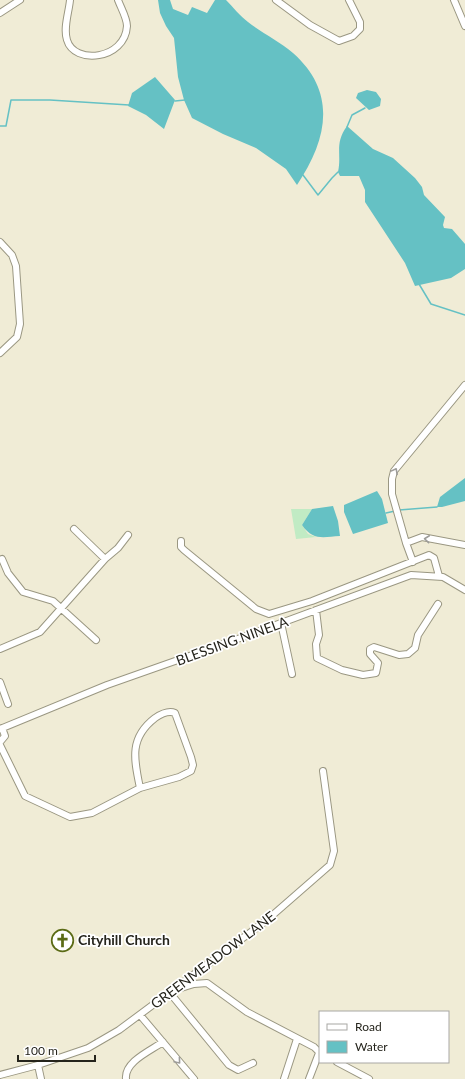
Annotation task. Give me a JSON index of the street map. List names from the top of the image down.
{
  "streets": {
    "street": ["BLESSING NINELA", "GREENMEADOW LANE"]
  },
  "places": {
    "church": ["Cityhill Church"]
  },
  "legend": ["Road", "Water"],
  "scale_bar": "100 m"
}
